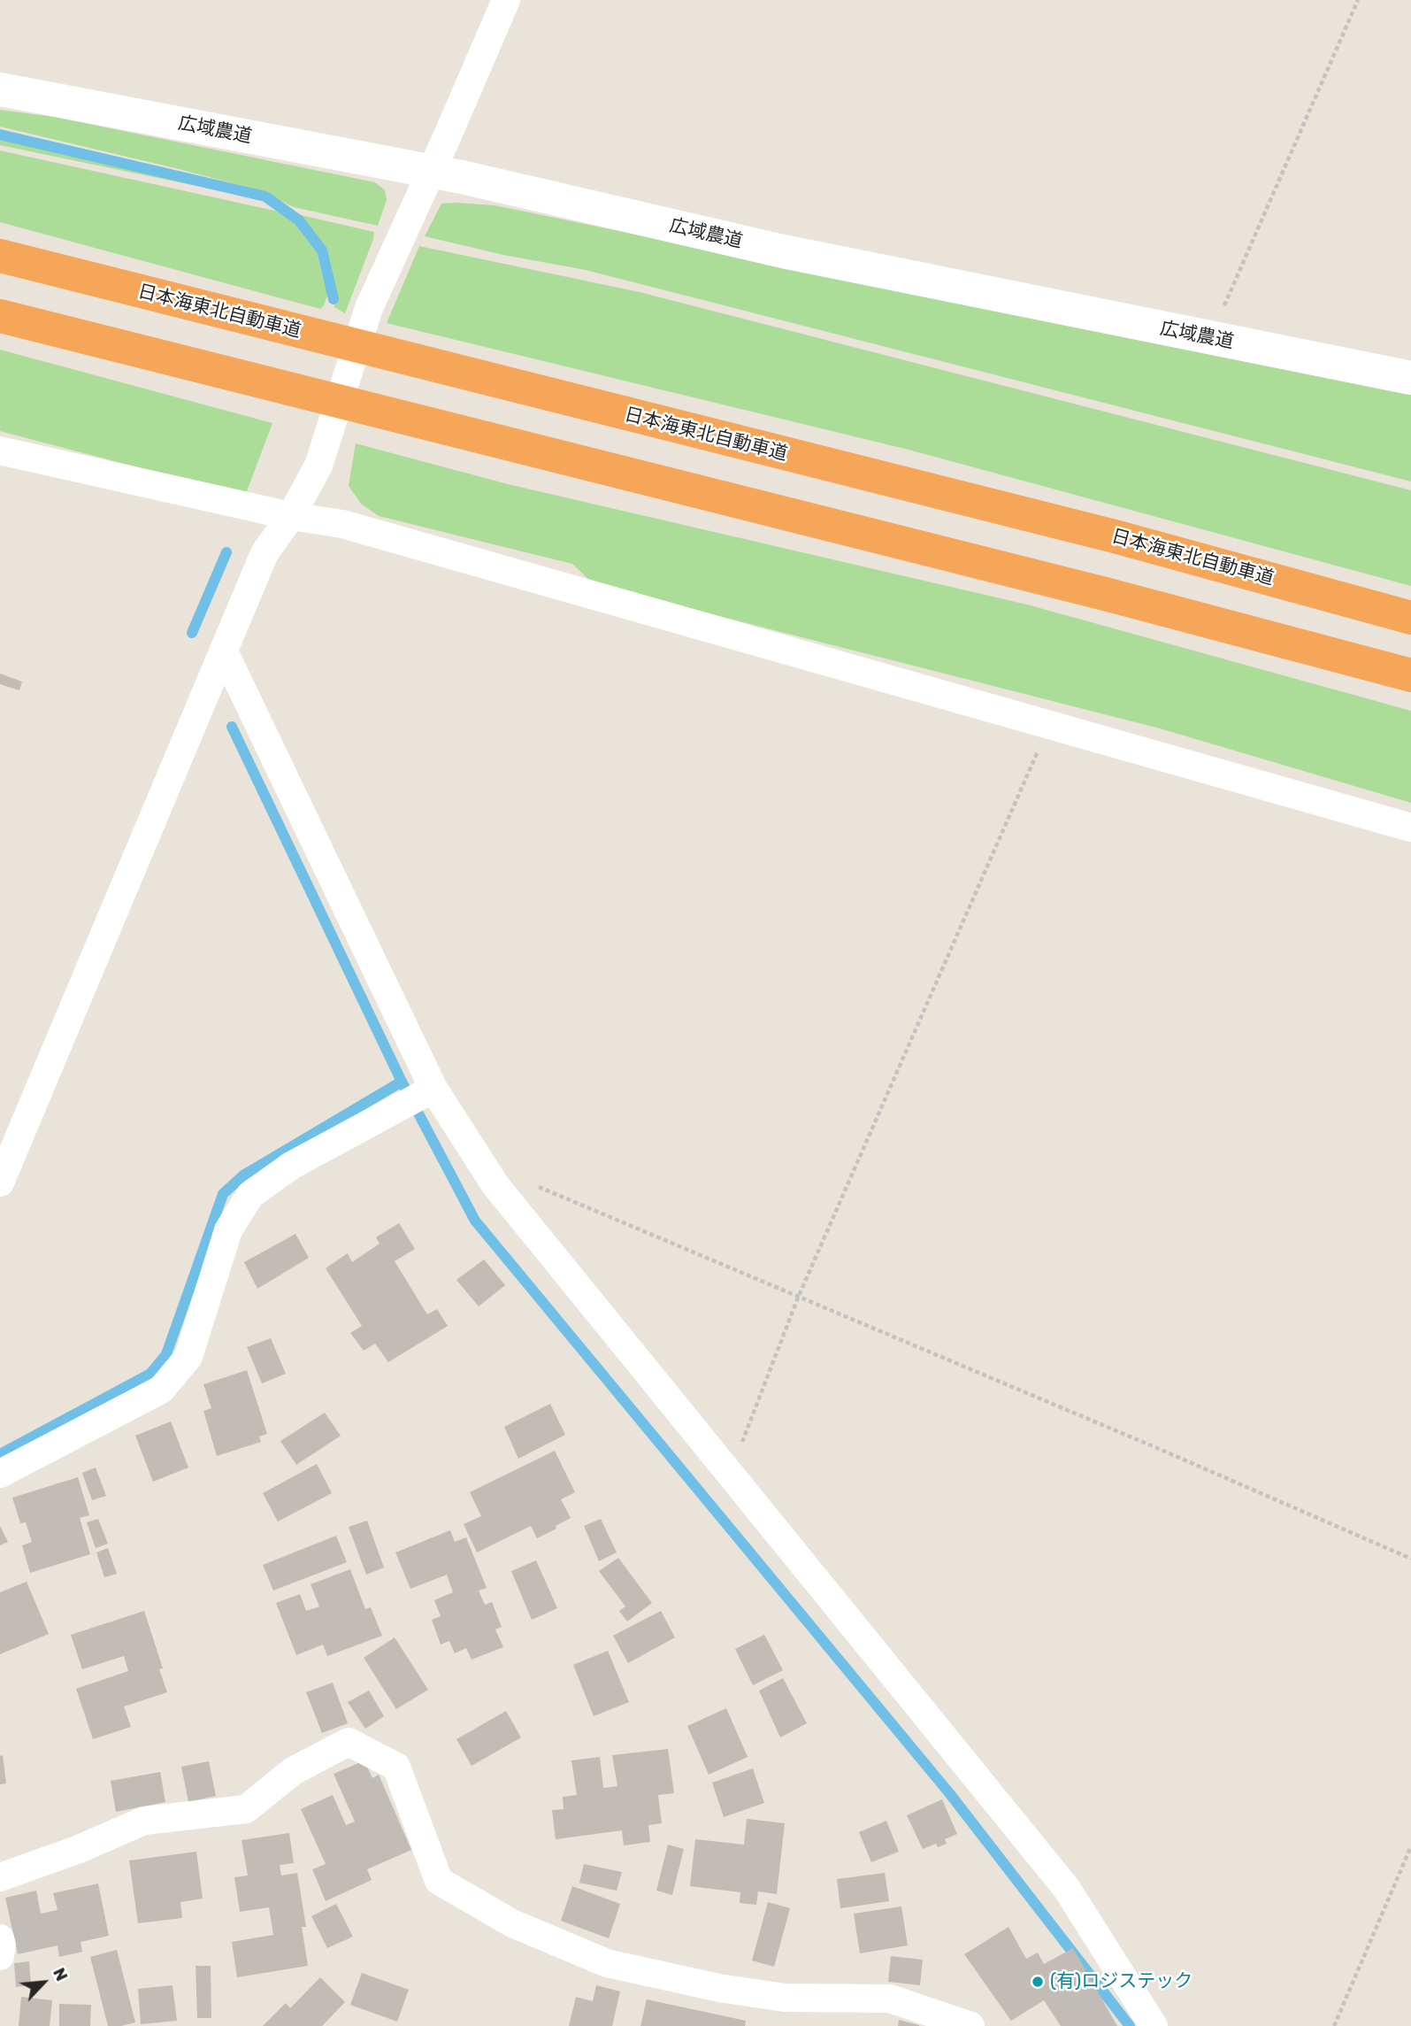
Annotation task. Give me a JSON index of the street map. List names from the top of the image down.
{
  "streets": {
    "highway": ["日本海東北自動車道"],
    "street": ["広域農道"]
  },
  "places": ["(有)ロジステック"],
  "north": "top right"
}
